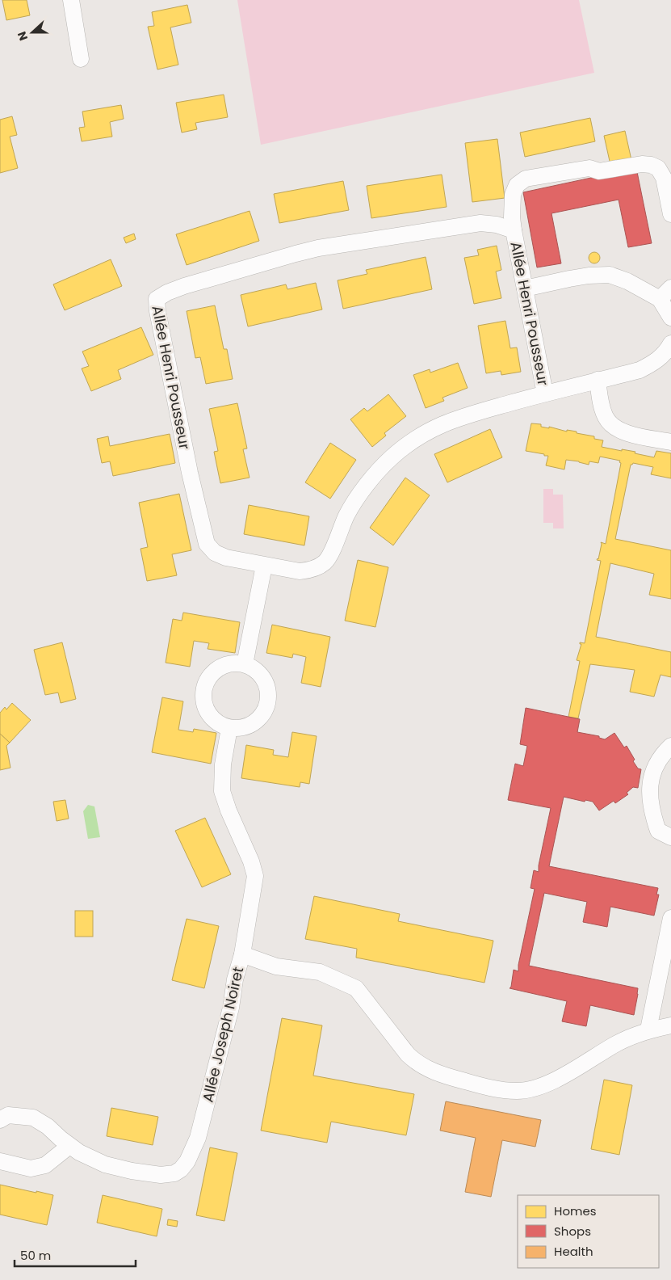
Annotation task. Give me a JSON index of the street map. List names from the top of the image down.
{
  "streets": {
    "street": ["Allée Henri Pousseur", "Allée Joseph Noiret"]
  },
  "legend": ["Homes", "Shops", "Health"],
  "scale_bar": "50 m",
  "north": "left"
}
